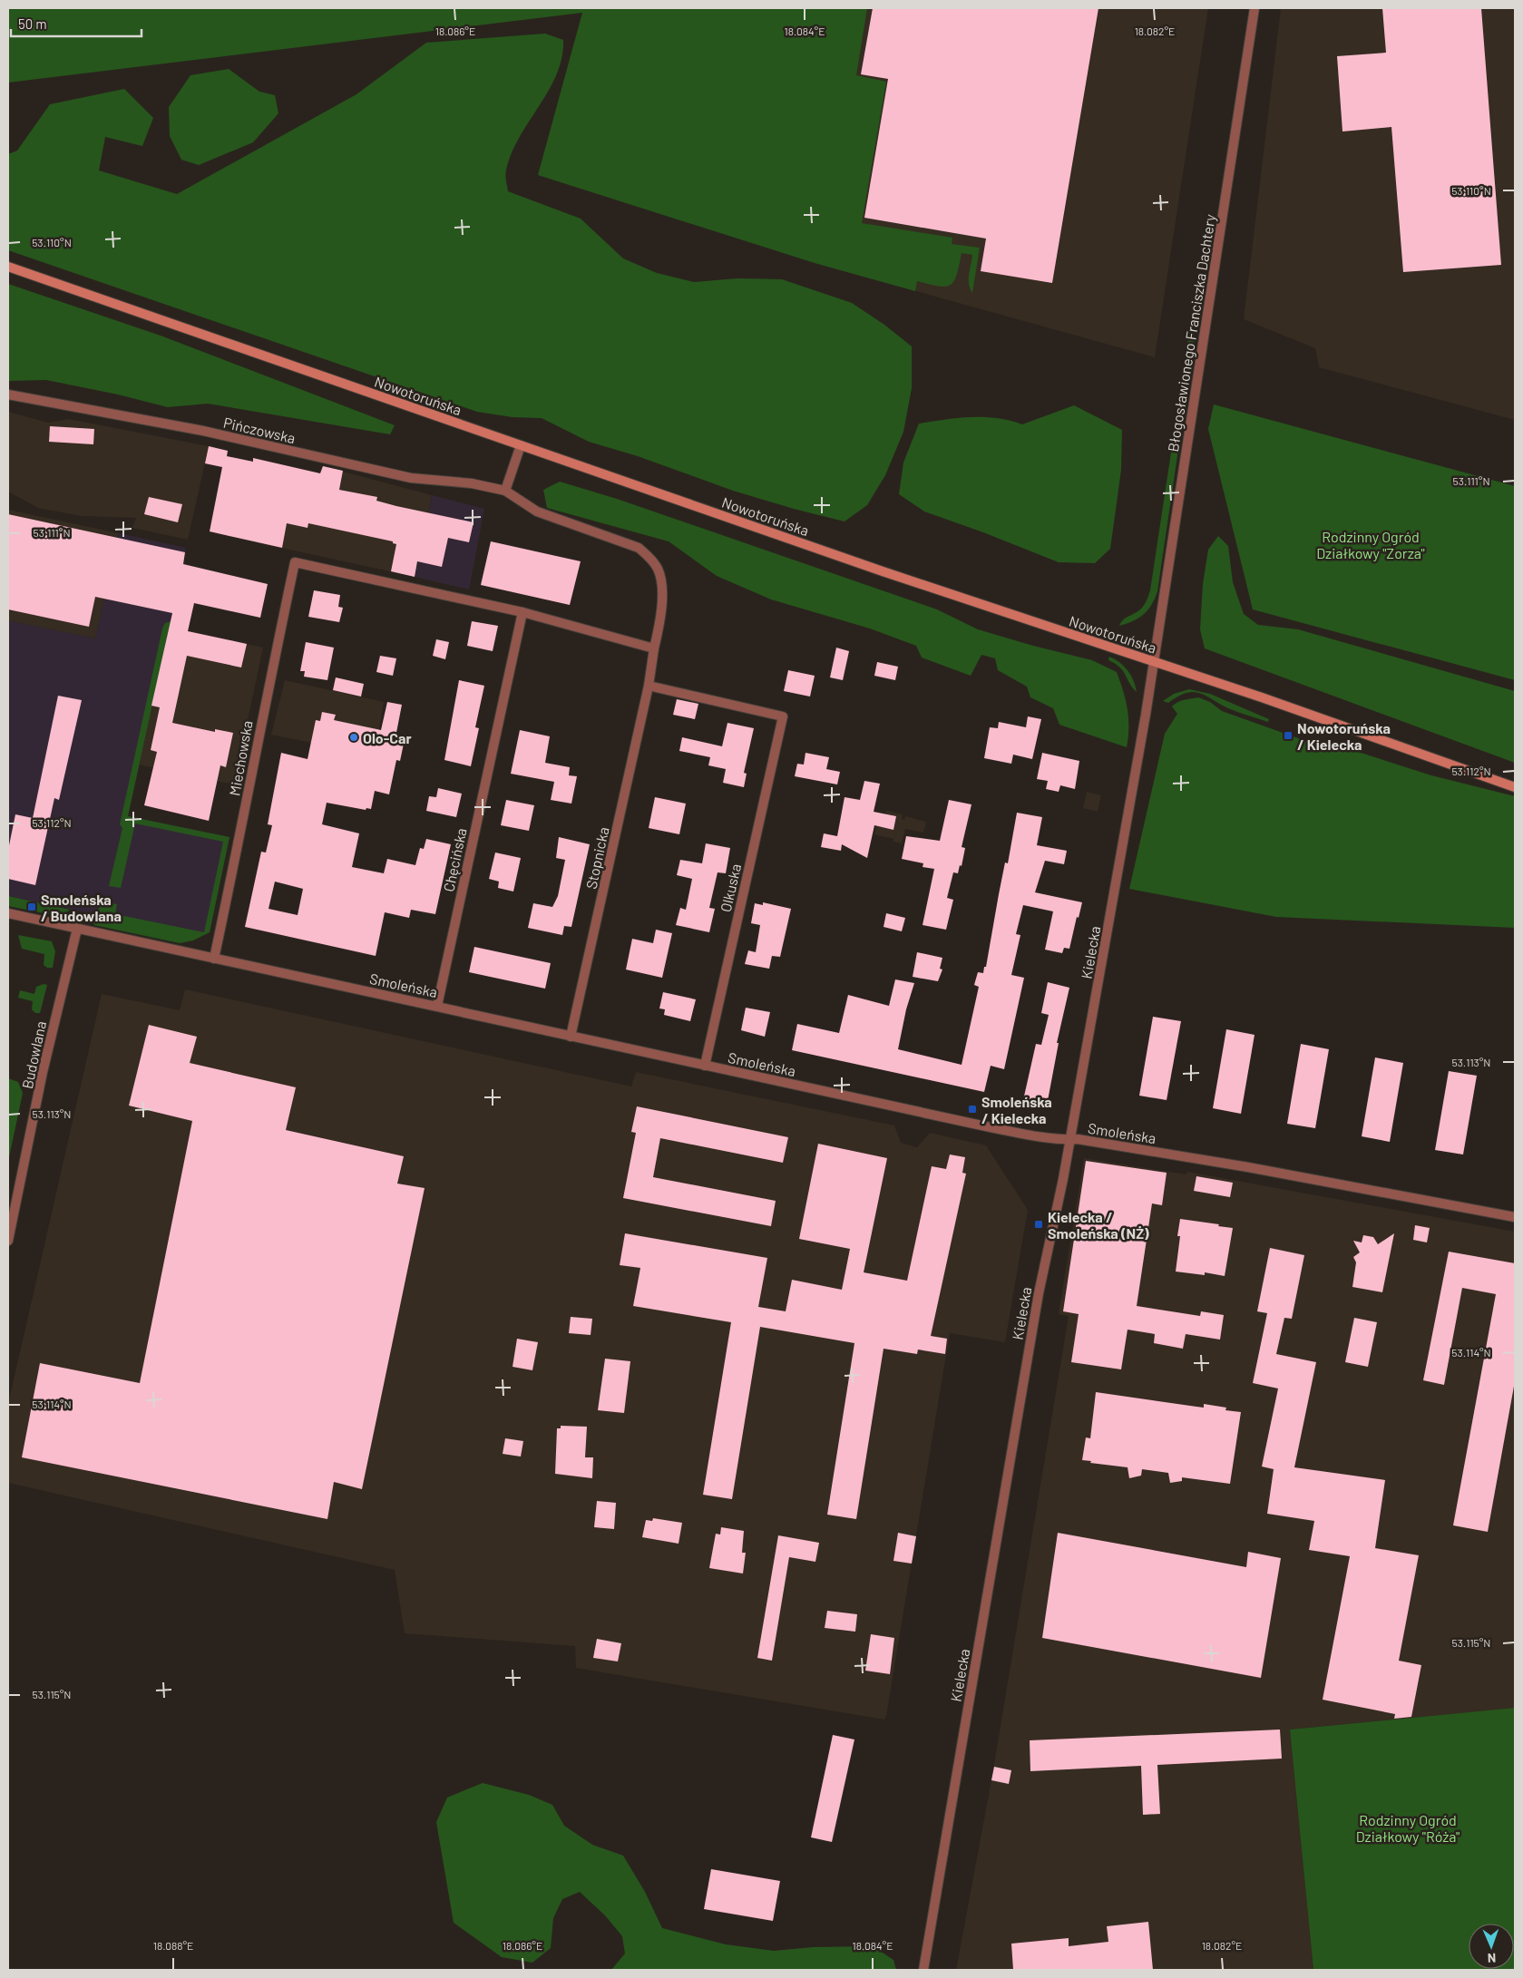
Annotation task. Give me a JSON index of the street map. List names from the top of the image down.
{
  "streets": {
    "main road": ["Nowotoruńska"],
    "street": [
      "Błogosławionego Franciszka Dachtery",
      "Pińczowska",
      "Miechowska",
      "Stopnicka",
      "Chęcińska",
      "Olkuska",
      "Kielecka",
      "Smoleńska",
      "Budowlana"
    ]
  },
  "crossings": [
    ["Błogosławionego Franciszka Dachtery", "Nowotoruńska"],
    ["Błogosławionego Franciszka Dachtery", "Kielecka"],
    ["Nowotoruńska", "Kielecka"],
    ["Pińczowska", "Stopnicka"],
    ["Miechowska", "Chęcińska"],
    ["Miechowska", "Smoleńska"],
    ["Stopnicka", "Olkuska"],
    ["Stopnicka", "Smoleńska"],
    ["Chęcińska", "Smoleńska"],
    ["Olkuska", "Smoleńska"],
    ["Kielecka", "Smoleńska"],
    ["Smoleńska", "Budowlana"]
  ],
  "parks": ["Rodzinny Ogród Działkowy \"Zorza\"", "Rodzinny Ogród Działkowy \"Róża\""],
  "places": {
    "transit": [
      "Nowotoruńska / Kielecka",
      "Smoleńska / Budowlana",
      "Smoleńska / Kielecka",
      "Kielecka / Smoleńska (NŻ)"
    ],
    "other": ["Olo-Car"]
  },
  "scale_bar": "50 m",
  "north": "bottom",
  "coordinates": [
    "18.086°E",
    "18.084°E",
    "18.082°E",
    "53.110°N",
    "53.111°N",
    "53.112°N",
    "53.113°N",
    "53.114°N",
    "53.115°N",
    "18.088°E"
  ]
}
